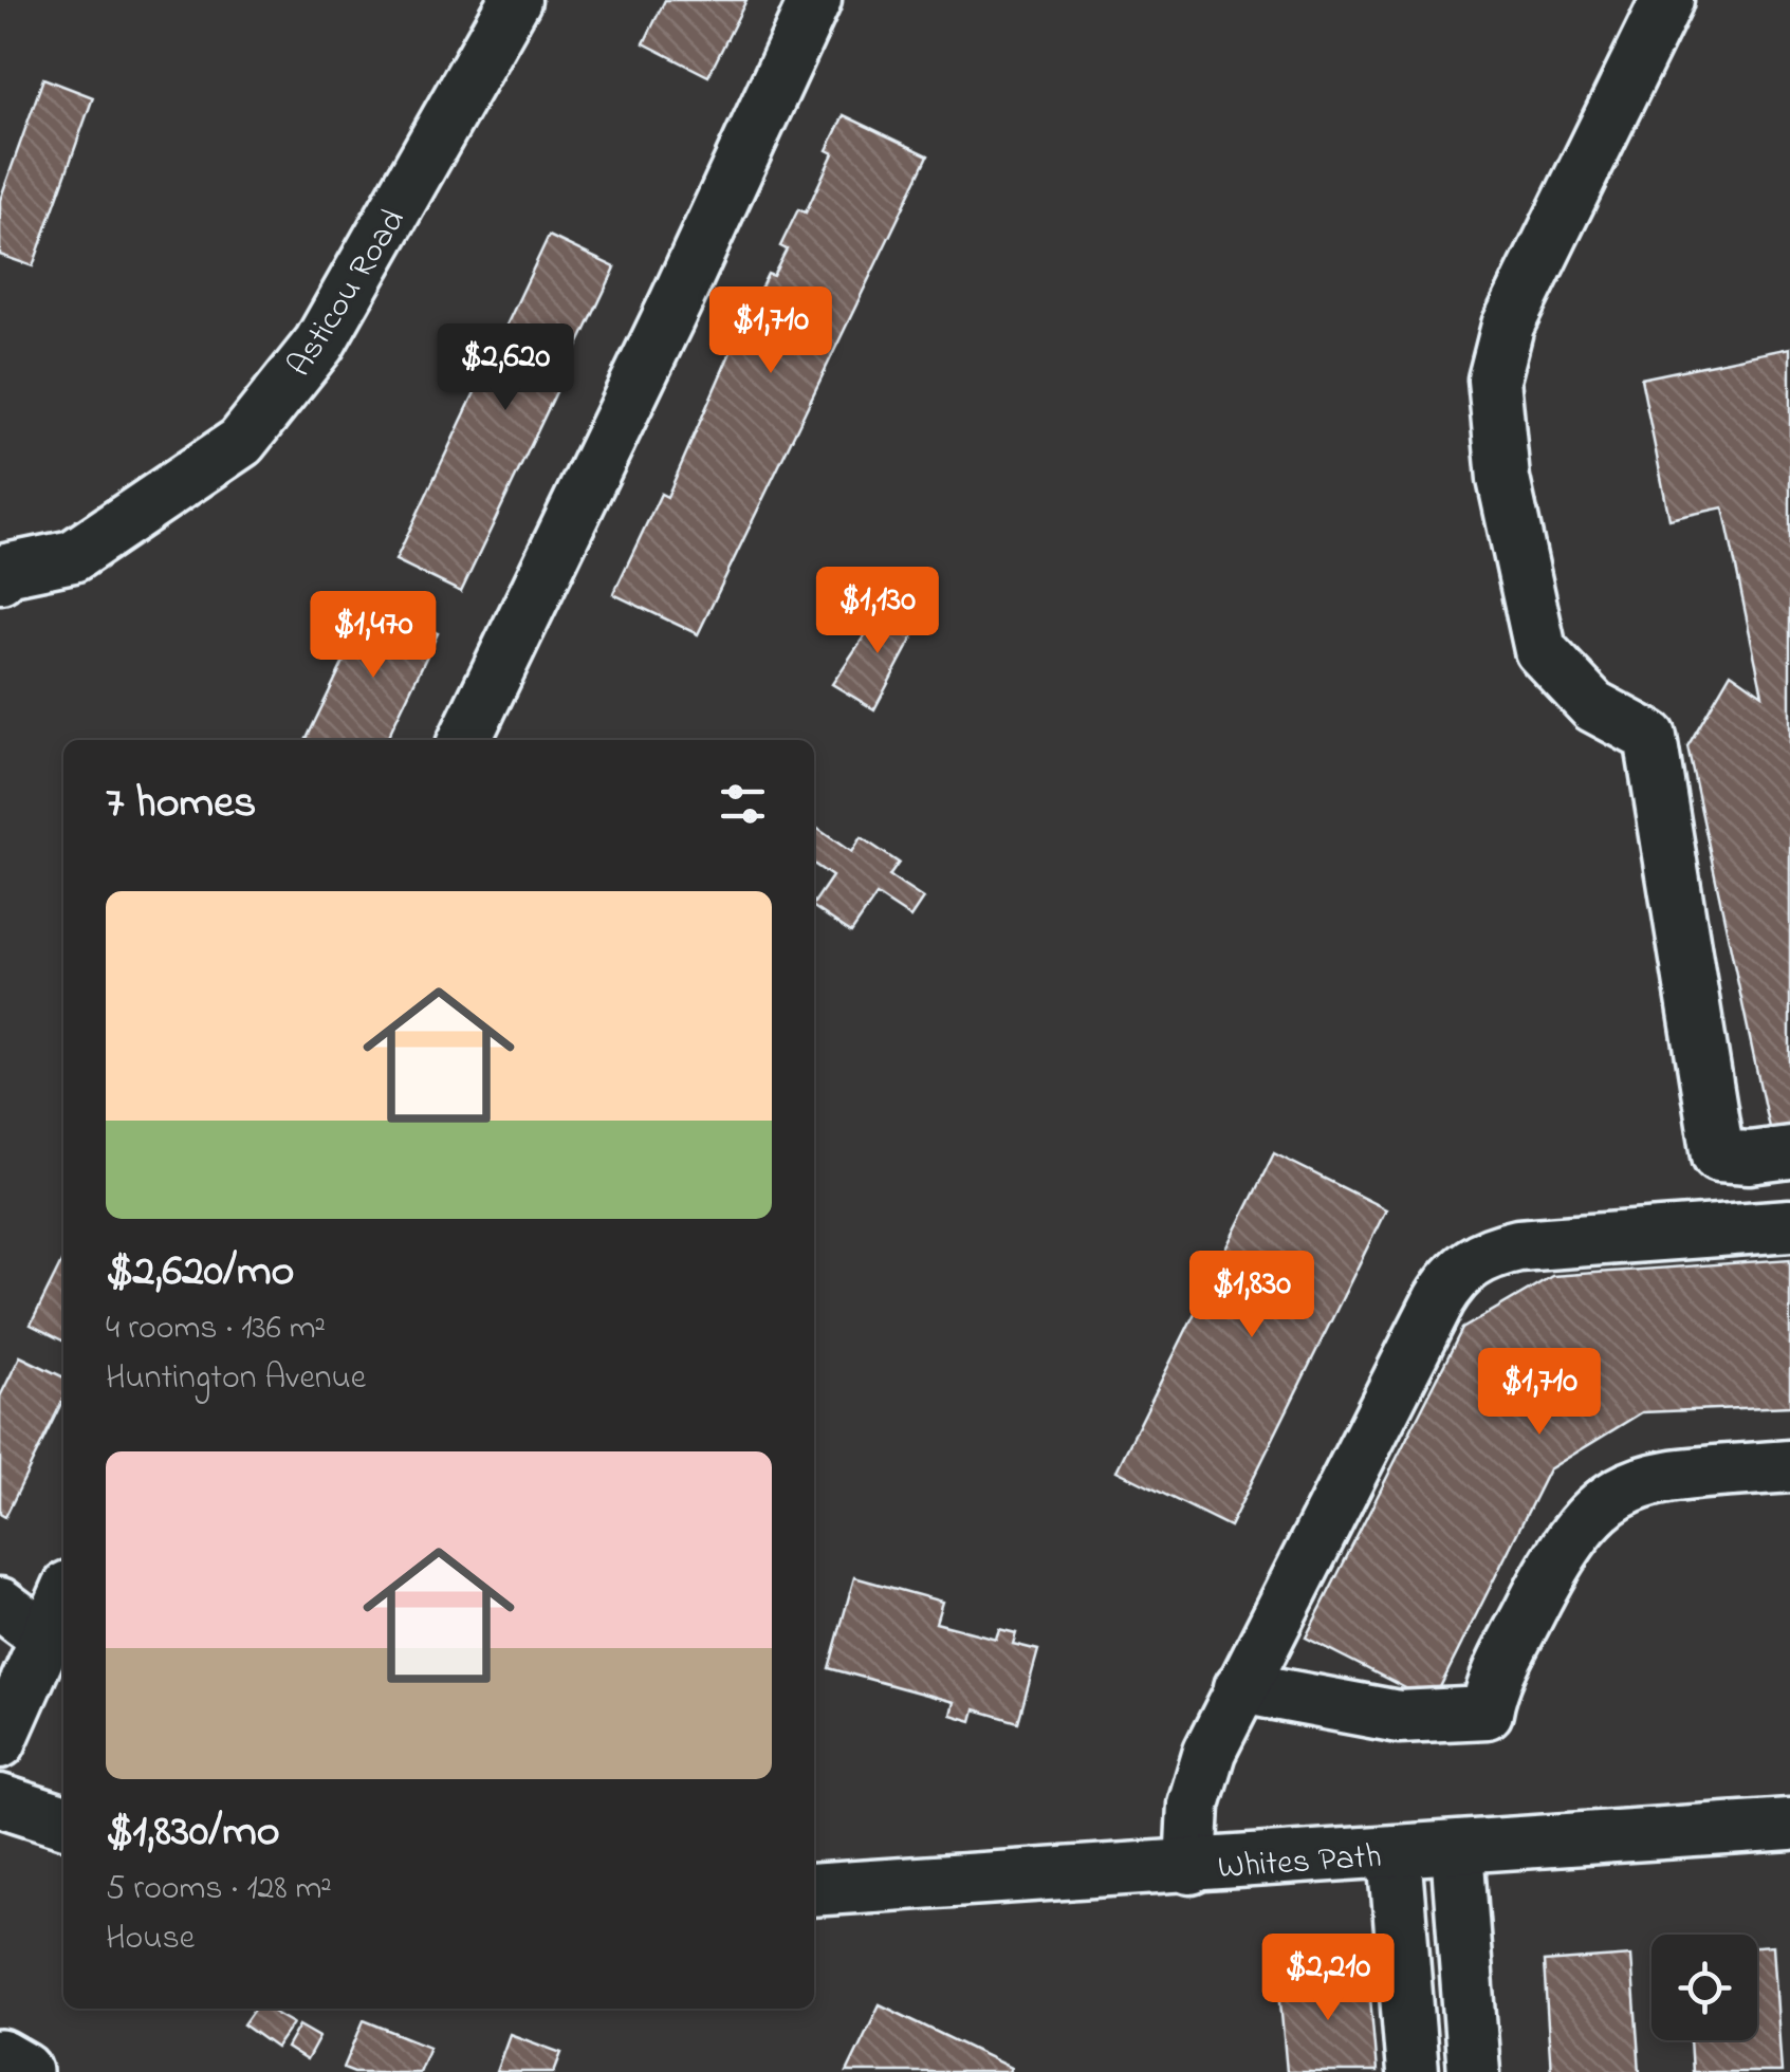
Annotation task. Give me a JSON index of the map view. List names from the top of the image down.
{
  "streets": {
    "street": ["Asticou Road", "Whites Path"]
  },
  "page": {
    "price": [
      "$1,710",
      "$2,620",
      "$1,130",
      "$1,470",
      "$1,830",
      "$1,710",
      "$2,210"
    ],
    "heading": "7 homes",
    "list": [
      {
        "name": "$2,620/mo",
        "note": "4 rooms · 136 m² · Huntington Avenue"
      },
      {
        "name": "$1,830/mo",
        "note": "5 rooms · 128 m² · House"
      }
    ]
  }
}
